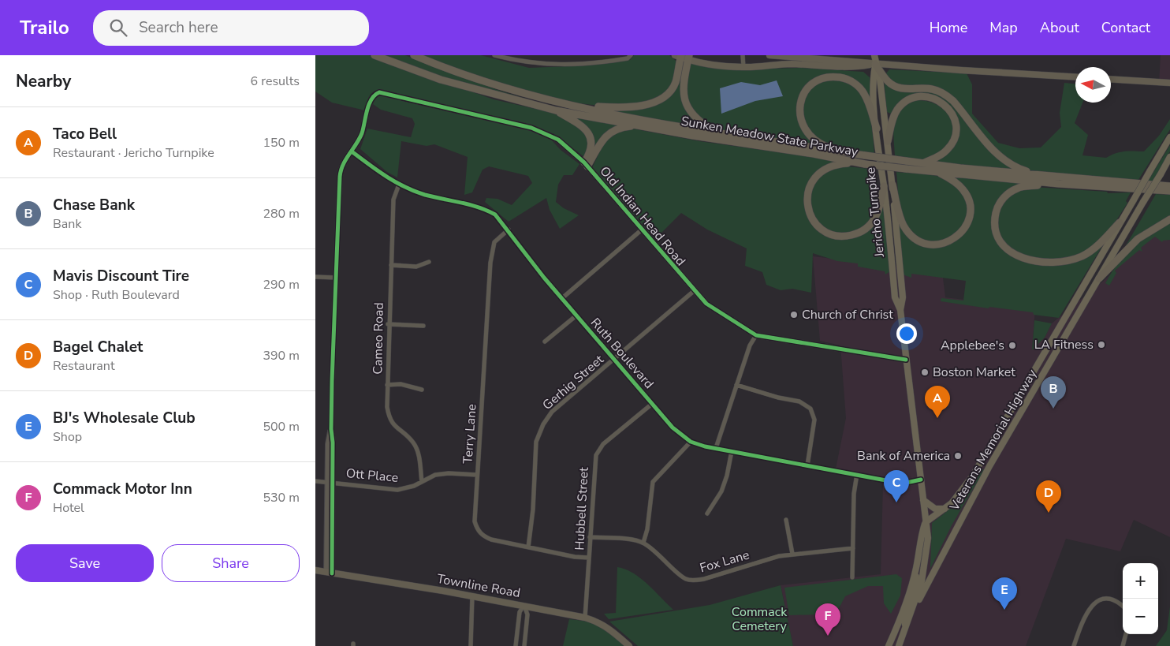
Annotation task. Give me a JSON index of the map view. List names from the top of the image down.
{
  "streets": {
    "highway": ["Sunken Meadow State Parkway"],
    "main road": ["Jericho Turnpike", "Veterans Memorial Highway", "Townline Road"],
    "street": [
      "Old Indian Head Road",
      "Cameo Road",
      "Ruth Boulevard",
      "Gerhig Street",
      "Terry Lane",
      "Ott Place",
      "Hubbell Street",
      "Fox Lane"
    ]
  },
  "crossings": [
    ["Jericho Turnpike", "Old Indian Head Road"],
    ["Jericho Turnpike", "Ruth Boulevard"],
    ["Jericho Turnpike", "Veterans Memorial Highway"],
    ["Old Indian Head Road", "Ruth Boulevard"],
    ["Old Indian Head Road", "Gerhig Street"],
    ["Cameo Road", "Ruth Boulevard"],
    ["Cameo Road", "Ott Place"],
    ["Ruth Boulevard", "Gerhig Street"],
    ["Ruth Boulevard", "Terry Lane"],
    ["Ruth Boulevard", "Hubbell Street"],
    ["Gerhig Street", "Terry Lane"],
    ["Terry Lane", "Ott Place"],
    ["Terry Lane", "Hubbell Street"],
    ["Hubbell Street", "Fox Lane"],
    ["Hubbell Street", "Townline Road"]
  ],
  "parks": ["Commack Cemetery"],
  "places": [
    "Church of Christ",
    "LA Fitness",
    "Applebee's",
    "Boston Market",
    "Bank of America"
  ],
  "north": "left",
  "page": {
    "header": "Trailo",
    "search": "Search here",
    "nav": [
      "Home",
      "Map",
      "About",
      "Contact"
    ],
    "heading": ["Nearby", "6 results"],
    "list": [
      {
        "mark": "A",
        "name": "Taco Bell",
        "note": "Restaurant · Jericho Turnpike",
        "value": "150 m"
      },
      {
        "mark": "B",
        "name": "Chase Bank",
        "note": "Bank",
        "value": "280 m"
      },
      {
        "mark": "C",
        "name": "Mavis Discount Tire",
        "note": "Shop · Ruth Boulevard",
        "value": "290 m"
      },
      {
        "mark": "D",
        "name": "Bagel Chalet",
        "note": "Restaurant",
        "value": "390 m"
      },
      {
        "mark": "E",
        "name": "BJ's Wholesale Club",
        "note": "Shop",
        "value": "500 m"
      },
      {
        "mark": "F",
        "name": "Commack Motor Inn",
        "note": "Hotel",
        "value": "530 m"
      }
    ],
    "pins": [
      "B",
      "A",
      "C",
      "D",
      "E",
      "F"
    ],
    "buttons": ["Save", "Share"],
    "map_buttons": ["+", "−"]
  }
}
